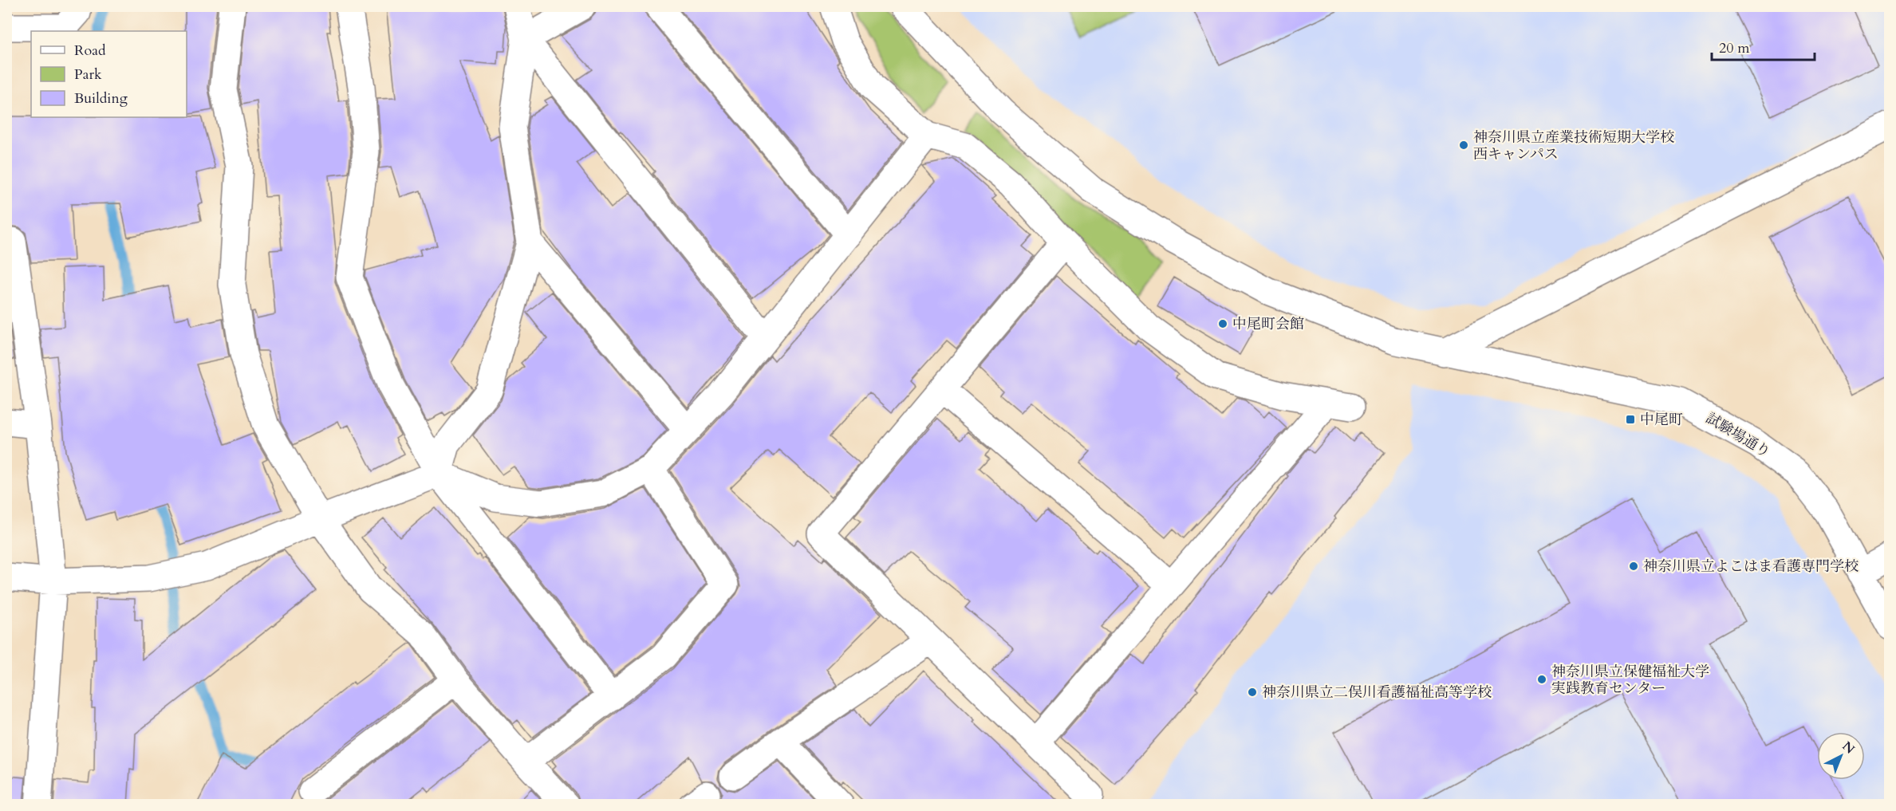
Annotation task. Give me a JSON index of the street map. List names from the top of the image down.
{
  "streets": {
    "street": ["試験場通り"]
  },
  "places": {
    "other": [
      "神奈川県立産業技術短期大学校 西キャンパス",
      "中尾町会館",
      "神奈川県立よこはま看護専門学校",
      "神奈川県立保健福祉大学 実践教育センター",
      "神奈川県立二俣川看護福祉高等学校"
    ],
    "transit": ["中尾町"]
  },
  "legend": ["Road", "Park", "Building"],
  "scale_bar": "20 m",
  "north": "top right"
}
